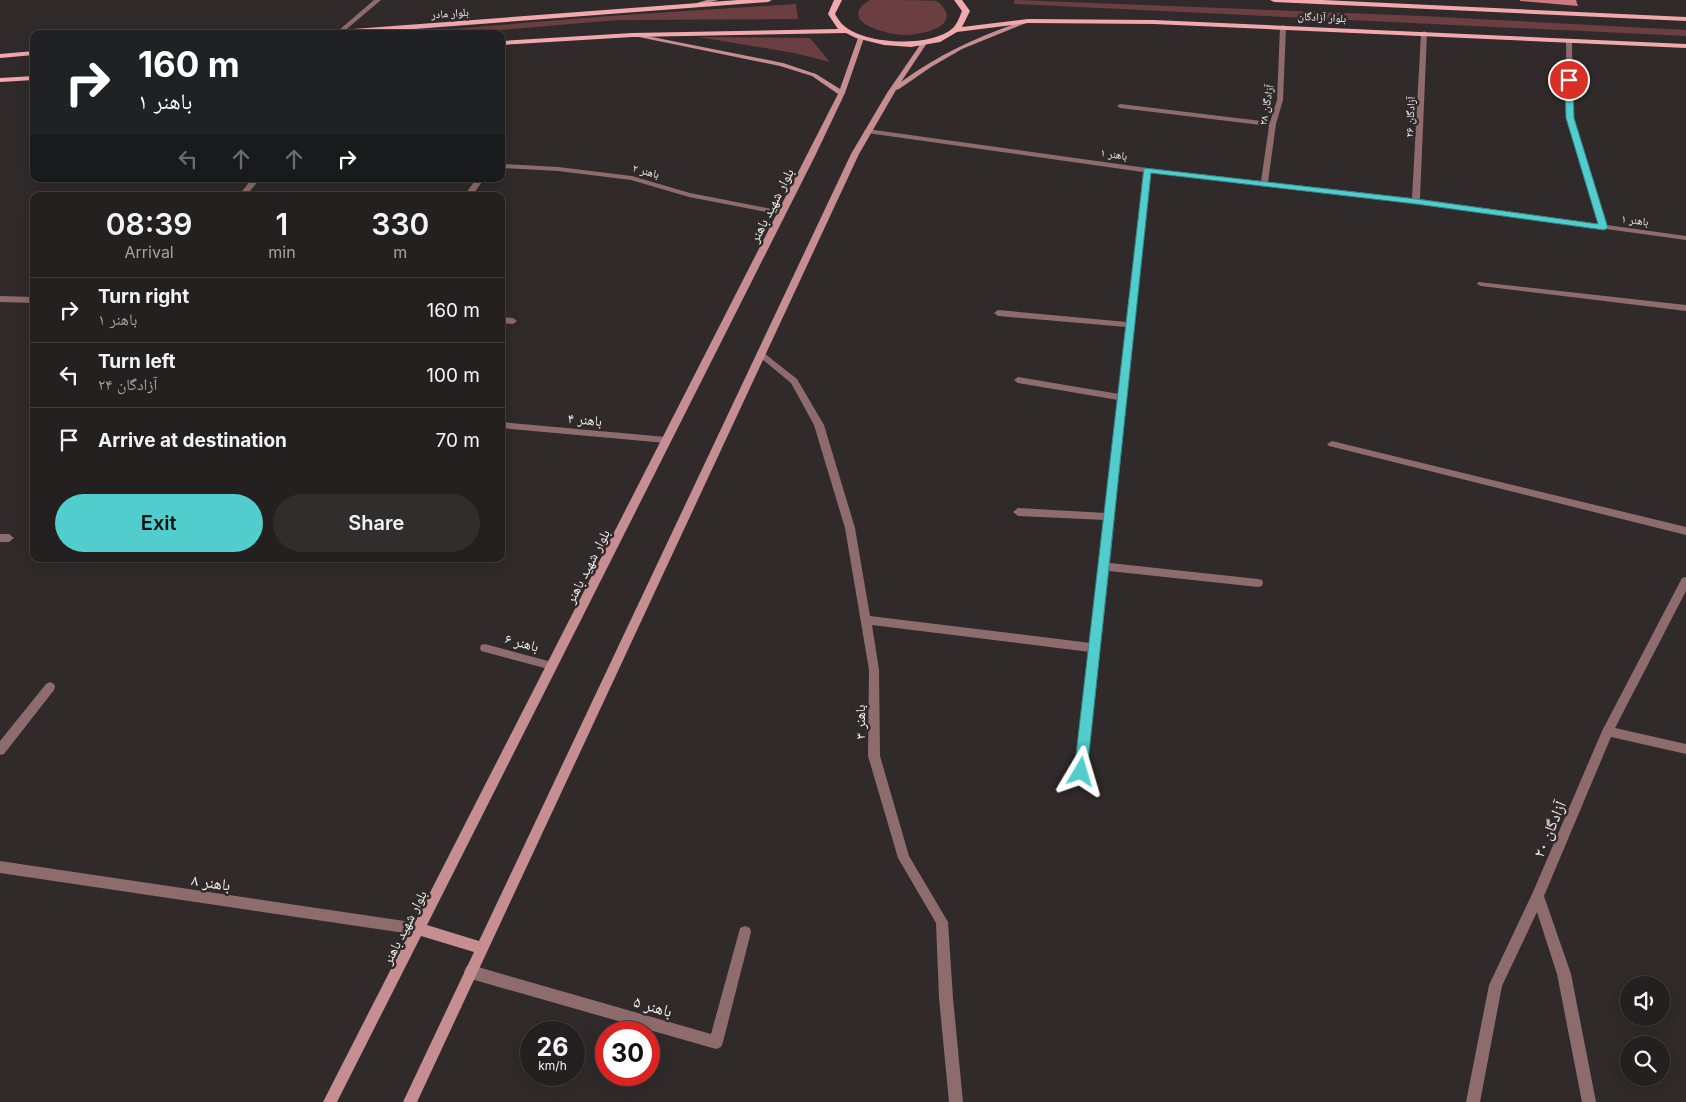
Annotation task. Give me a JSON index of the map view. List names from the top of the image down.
{
  "streets": {
    "main road": ["بلوار مادر", "بلوار آزادگان", "بلوار شهید باهنر"],
    "street": [
      "آزادگان ۲۸",
      "آزادگان ۲۶",
      "باهنر ۱",
      "باهنر ۲",
      "باهنر ۴",
      "باهنر ۶",
      "باهنر ۳",
      "آزادگان ۲۰",
      "باهنر ۸",
      "باهنر ۵"
    ]
  },
  "crossings": [
    ["بلوار آزادگان", "آزادگان ۲۸"],
    ["بلوار آزادگان", "آزادگان ۲۶"],
    ["بلوار آزادگان", "بلوار شهید باهنر"],
    ["آزادگان ۲۸", "باهنر ۱"],
    ["آزادگان ۲۶", "باهنر ۱"],
    ["باهنر ۲", "بلوار شهید باهنر"],
    ["بلوار شهید باهنر", "باهنر ۴"],
    ["بلوار شهید باهنر", "باهنر ۶"],
    ["بلوار شهید باهنر", "باهنر ۸"]
  ],
  "page": {
    "turn": ["160 m", "باهنر ۱"],
    "eta": [
      "08:39",
      "Arrival",
      "1",
      "min",
      "330",
      "m"
    ],
    "list": [
      {
        "name": "Turn right",
        "note": "باهنر ۱",
        "value": "160 m"
      },
      {
        "name": "Turn left",
        "note": "آزادگان ۲۴",
        "value": "100 m"
      },
      {
        "name": "Arrive at destination",
        "value": "70 m"
      }
    ],
    "buttons": ["Exit", "Share"],
    "speed": "26 km/h",
    "limit": "30"
  }
}
